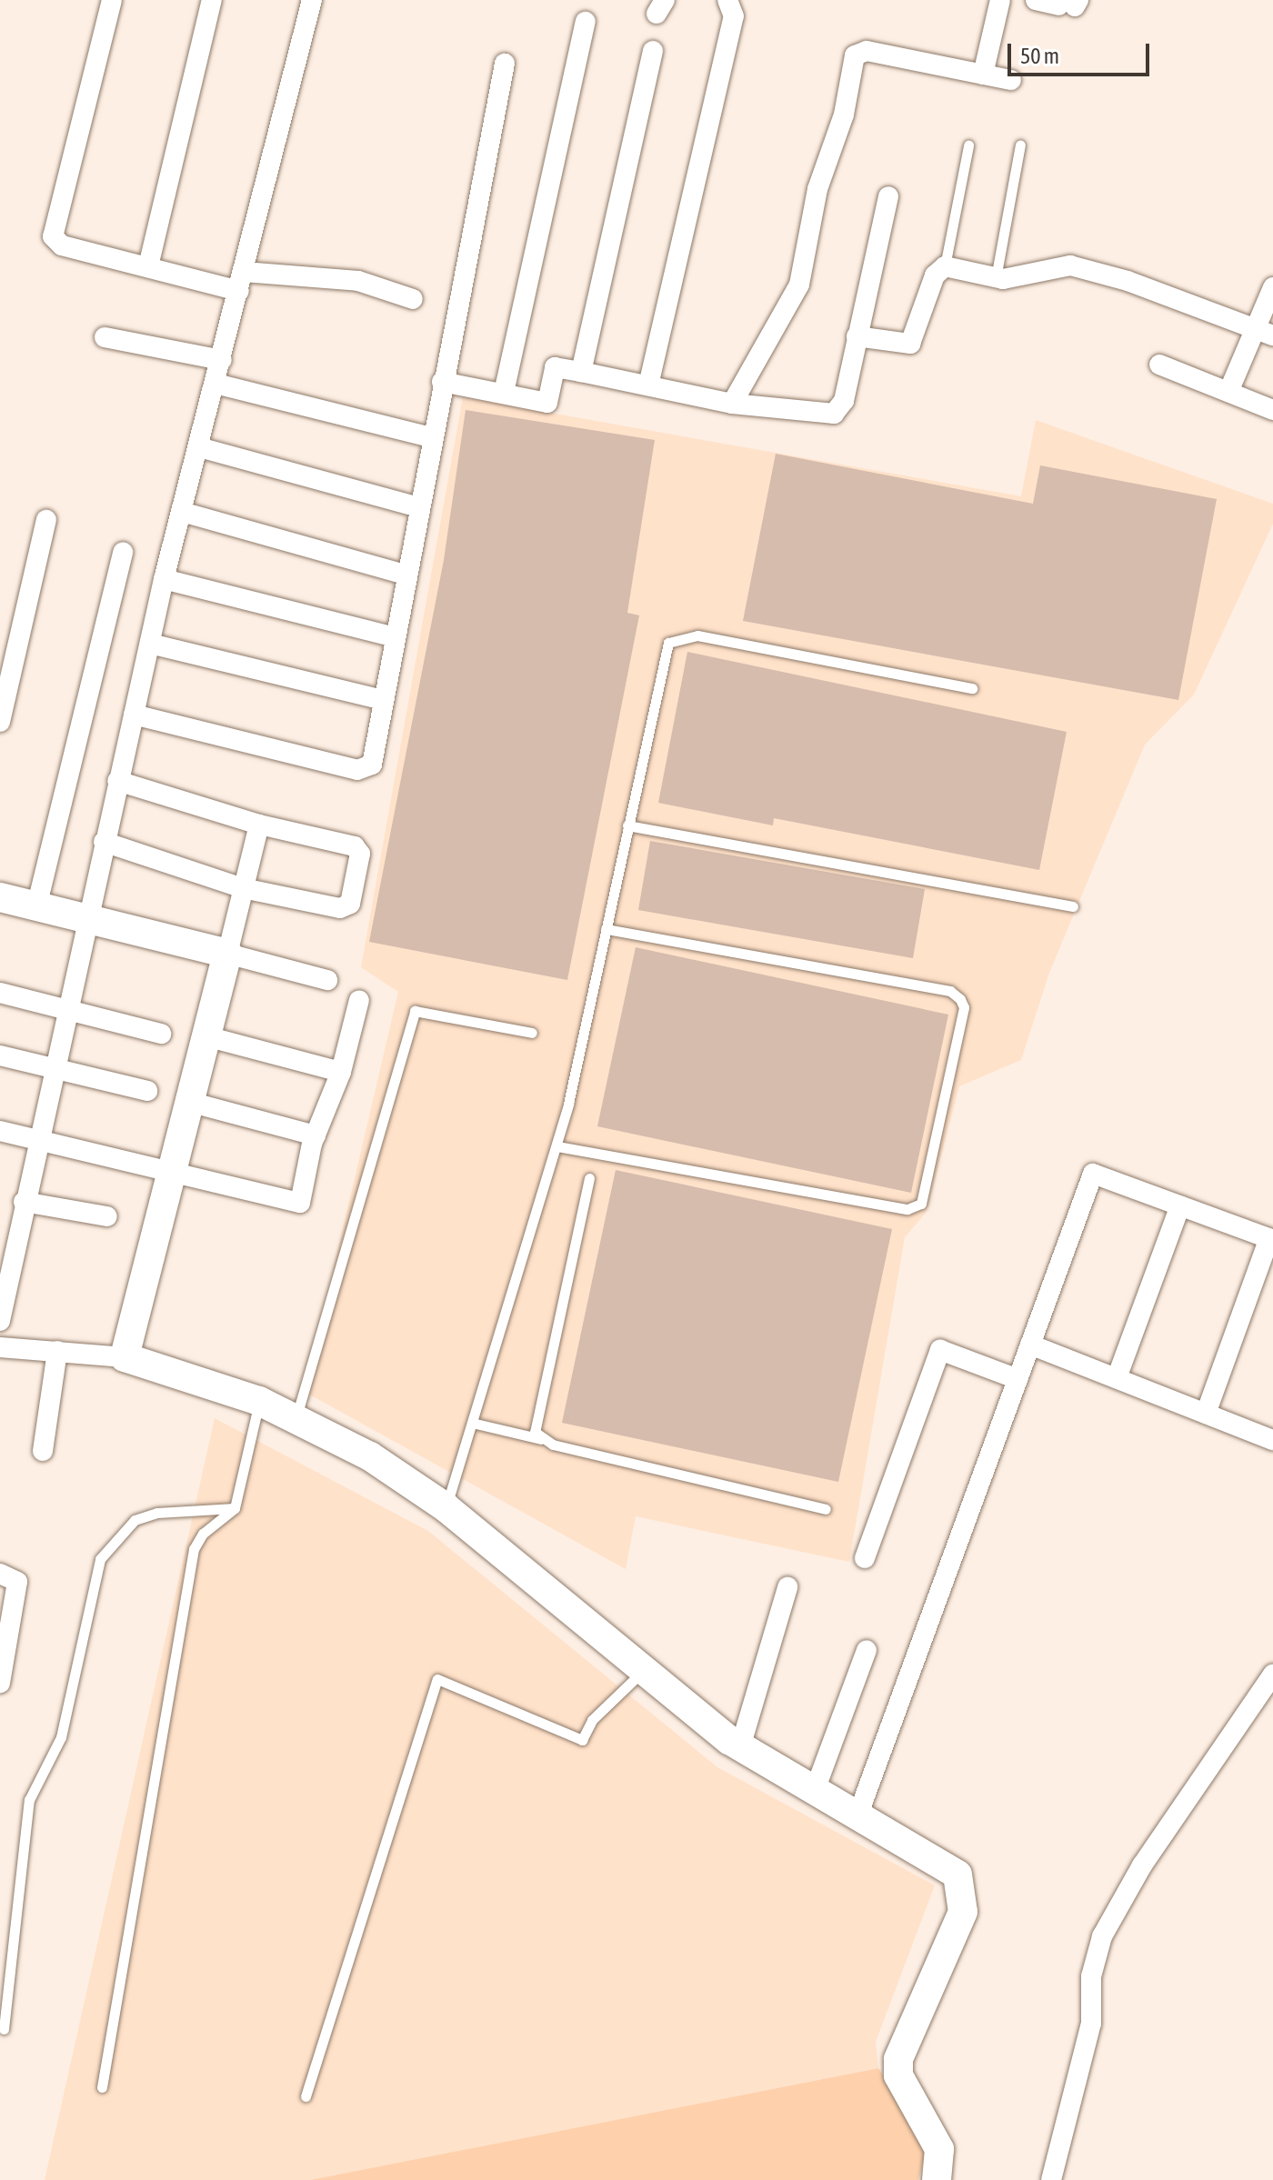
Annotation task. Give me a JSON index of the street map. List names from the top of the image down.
{
  "scale_bar": "50 m"
}
